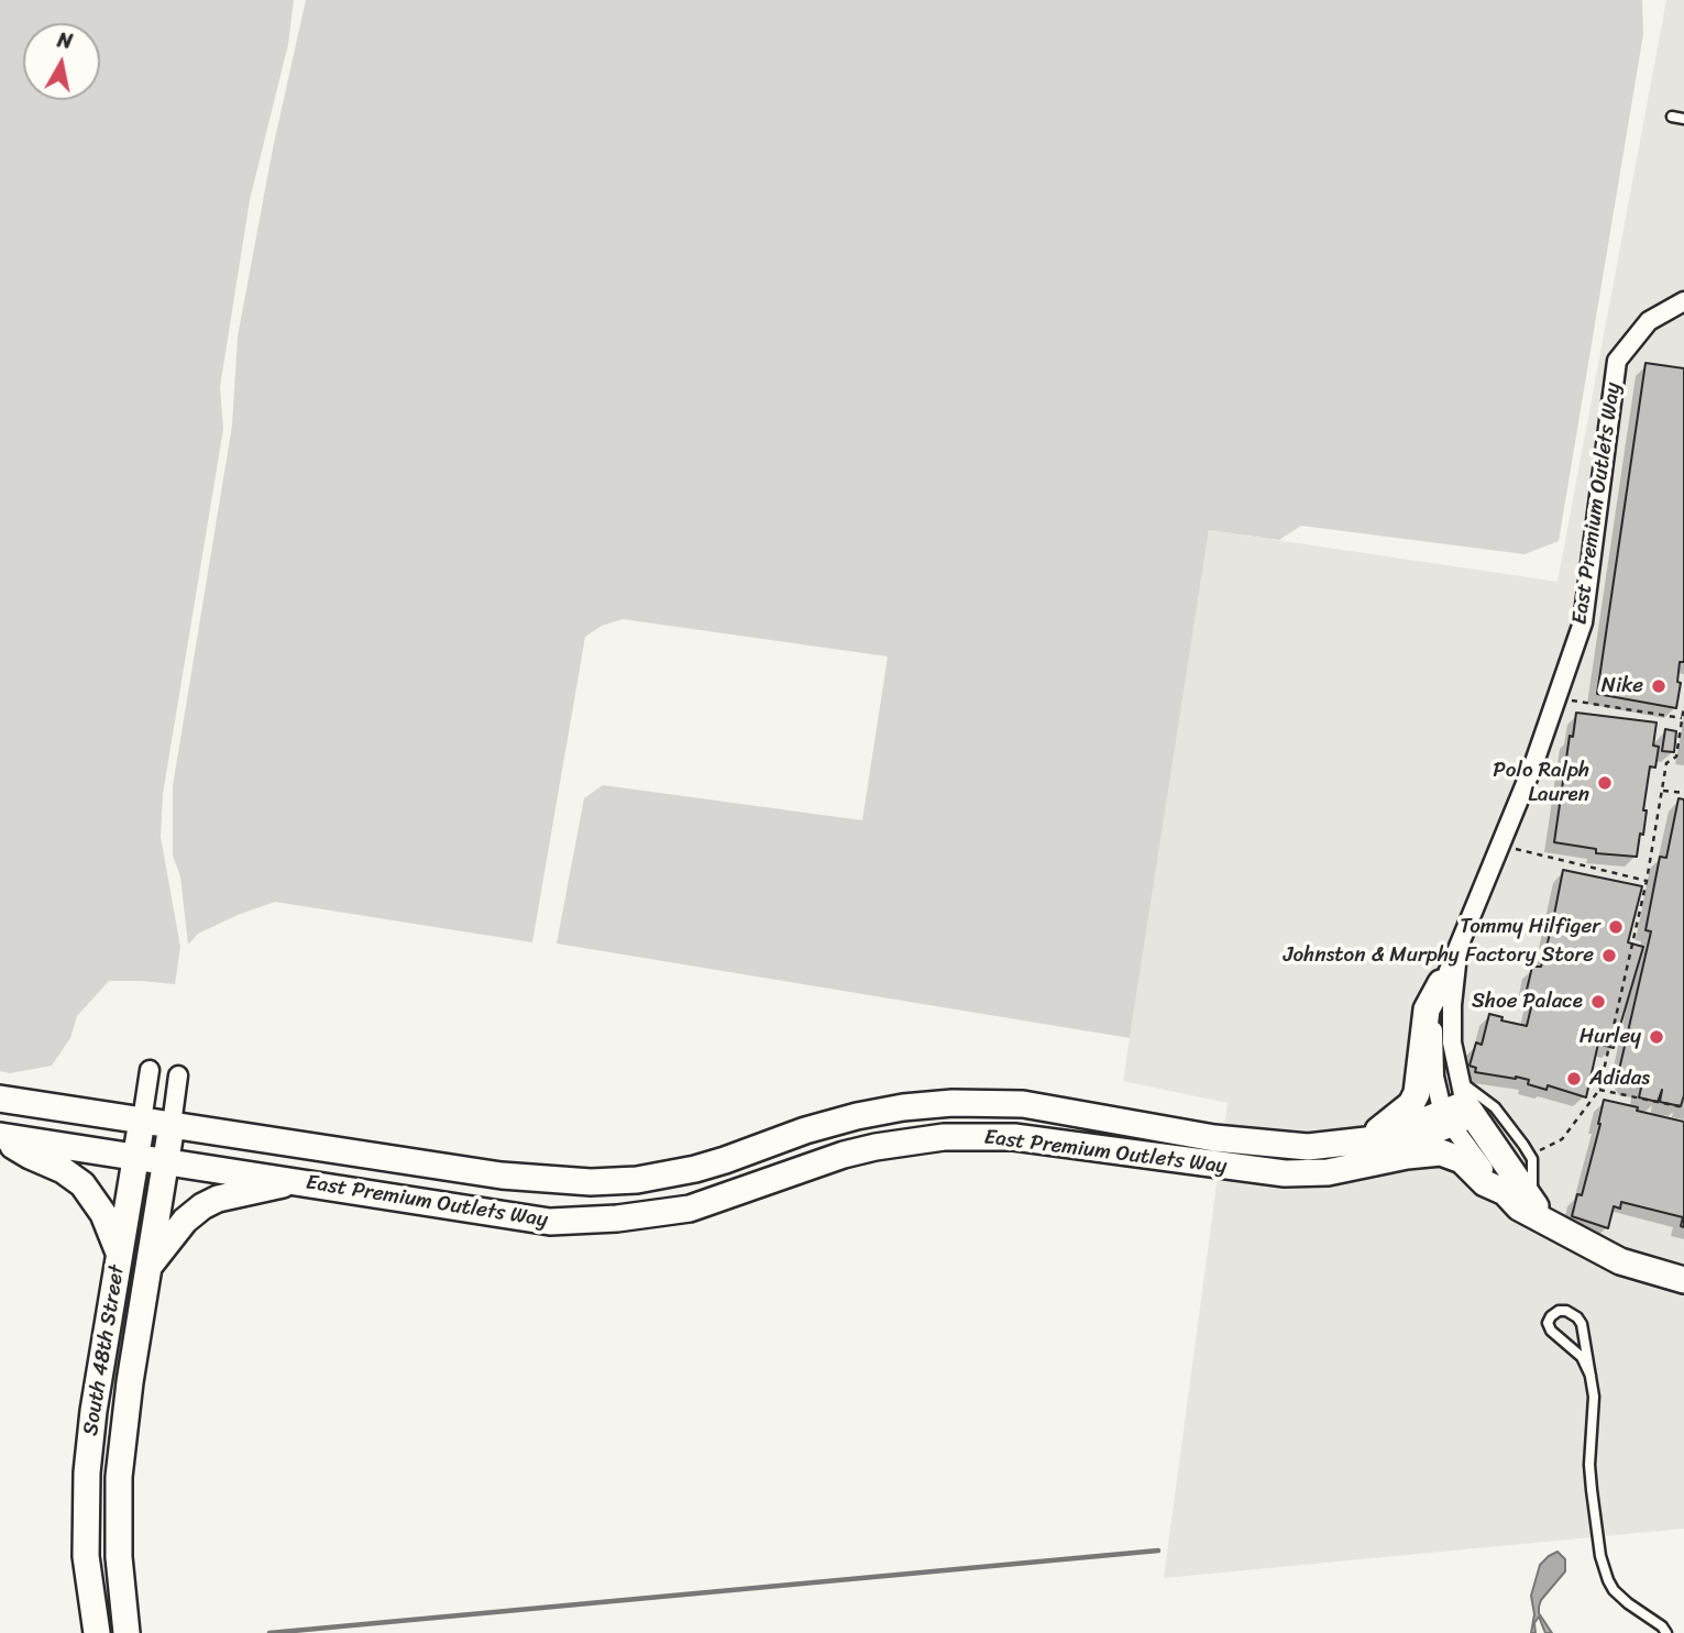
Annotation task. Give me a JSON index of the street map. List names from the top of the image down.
{
  "streets": {
    "street": ["East Premium Outlets Way", "South 48th Street"]
  },
  "crossings": [
    ["East Premium Outlets Way", "South 48th Street"]
  ],
  "places": [
    "Nike",
    "Polo Ralph Lauren",
    "Tommy Hilfiger",
    "Johnston & Murphy Factory Store",
    "Shoe Palace",
    "Hurley",
    "Adidas"
  ],
  "north": "top"
}
